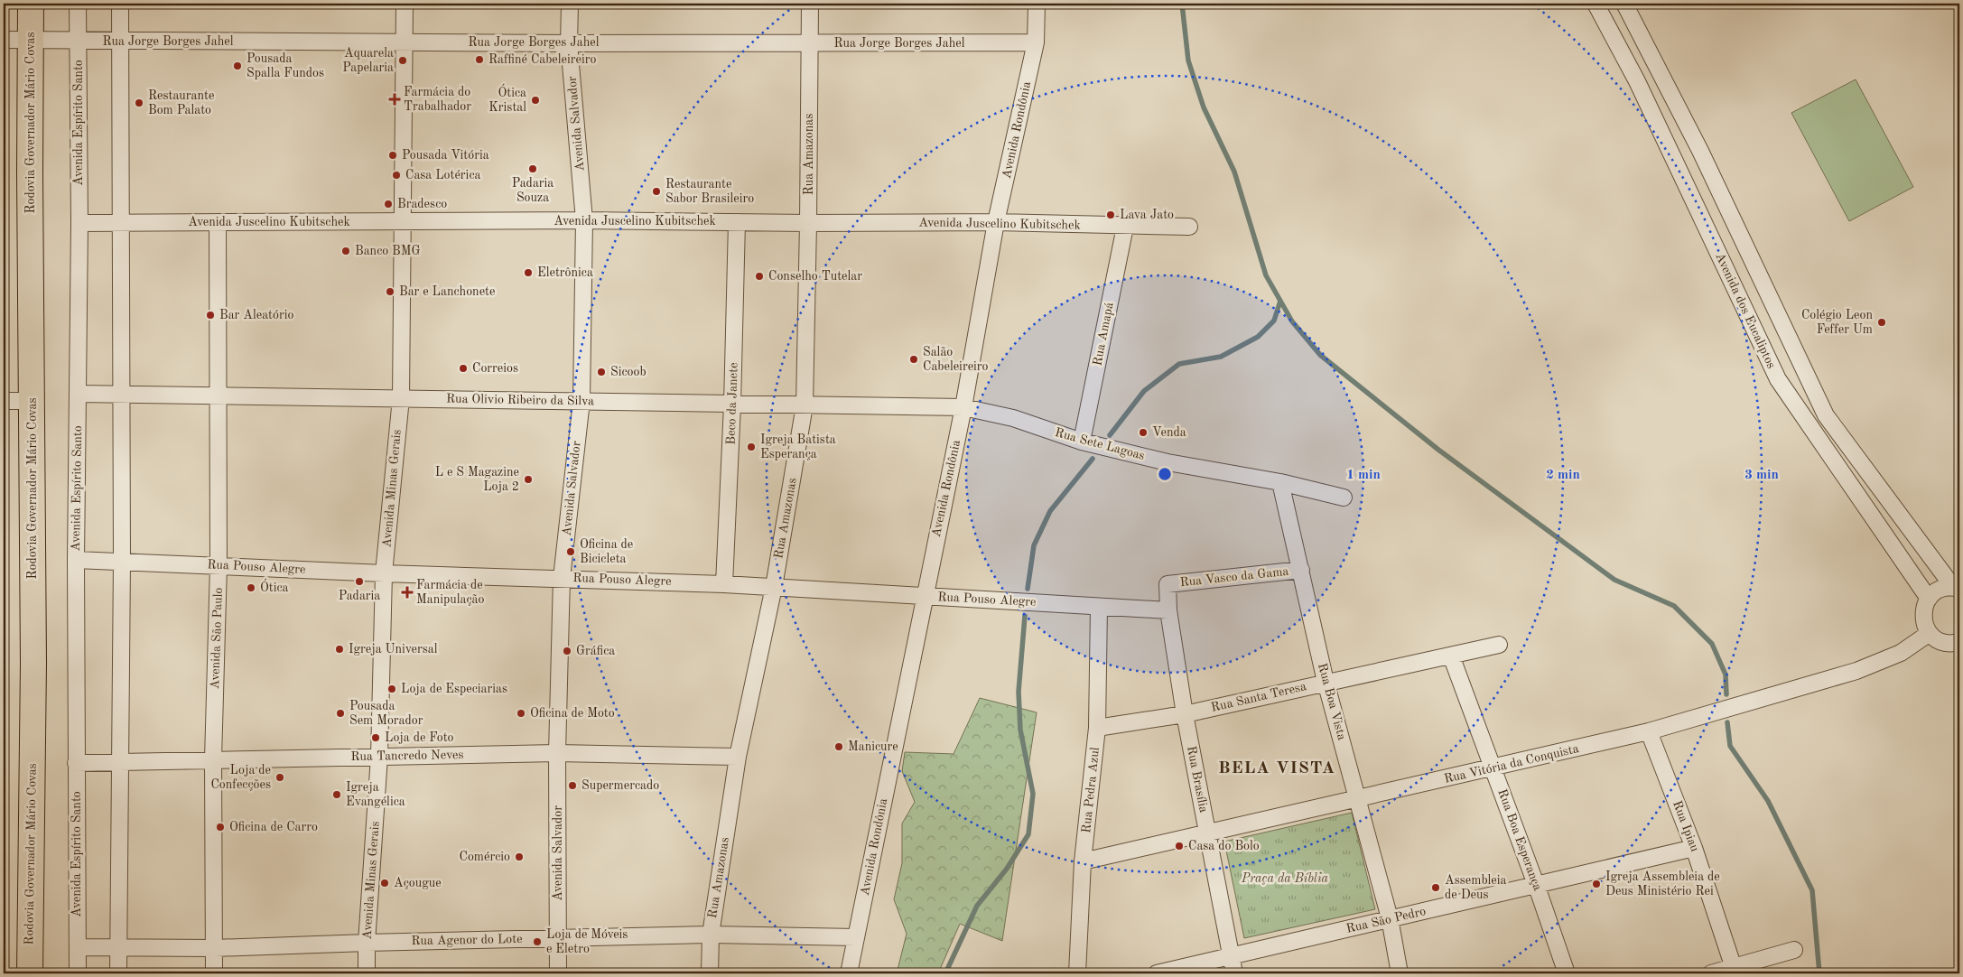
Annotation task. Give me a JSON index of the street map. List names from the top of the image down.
{
  "streets": {
    "highway": ["Rodovia Governador Mário Covas"],
    "street": [
      "Rua Jorge Borges Jahel",
      "Avenida Espírito Santo",
      "Avenida Salvador",
      "Avenida Rondônia",
      "Rua Amazonas",
      "Avenida Juscelino Kubitschek",
      "Avenida dos Eucaliptos",
      "Rua Amapá",
      "Rua Olivio Ribeiro da Silva",
      "Beco da Janete",
      "Rua Sete Lagoas",
      "Avenida Minas Gerais",
      "Rua Pouso Alegre",
      "Rua Vasco da Gama",
      "Avenida São Paulo",
      "Rua Santa Teresa",
      "Rua Boa Vista",
      "Rua Tancredo Neves",
      "Rua Vitória da Conquista",
      "Rua Brasília",
      "Rua Pedra Azul",
      "Rua Ipiau",
      "Rua Boa Esperança",
      "Rua São Pedro",
      "Rua Agenor do Lote"
    ]
  },
  "crossings": [
    ["Rua Jorge Borges Jahel", "Rodovia Governador Mário Covas"],
    ["Rua Jorge Borges Jahel", "Avenida Espírito Santo"],
    ["Rua Jorge Borges Jahel", "Avenida Salvador"],
    ["Rua Jorge Borges Jahel", "Avenida Rondônia"],
    ["Rua Jorge Borges Jahel", "Rua Amazonas"],
    ["Rua Jorge Borges Jahel", "Avenida Minas Gerais"],
    ["Avenida Espírito Santo", "Avenida Juscelino Kubitschek"],
    ["Avenida Espírito Santo", "Rua Olivio Ribeiro da Silva"],
    ["Avenida Espírito Santo", "Rua Pouso Alegre"],
    ["Avenida Espírito Santo", "Rua Tancredo Neves"],
    ["Avenida Espírito Santo", "Rua Agenor do Lote"],
    ["Avenida Salvador", "Avenida Juscelino Kubitschek"],
    ["Avenida Salvador", "Rua Olivio Ribeiro da Silva"],
    ["Avenida Salvador", "Rua Pouso Alegre"],
    ["Avenida Salvador", "Rua Tancredo Neves"],
    ["Avenida Salvador", "Rua Agenor do Lote"],
    ["Avenida Rondônia", "Avenida Juscelino Kubitschek"],
    ["Avenida Rondônia", "Rua Olivio Ribeiro da Silva"],
    ["Avenida Rondônia", "Rua Sete Lagoas"],
    ["Avenida Rondônia", "Rua Pouso Alegre"],
    ["Avenida Rondônia", "Rua Agenor do Lote"],
    ["Rua Amazonas", "Avenida Juscelino Kubitschek"],
    ["Rua Amazonas", "Rua Olivio Ribeiro da Silva"],
    ["Rua Amazonas", "Rua Pouso Alegre"],
    ["Rua Amazonas", "Rua Tancredo Neves"],
    ["Rua Amazonas", "Rua Agenor do Lote"],
    ["Avenida Juscelino Kubitschek", "Rua Amapá"],
    ["Avenida Juscelino Kubitschek", "Beco da Janete"],
    ["Avenida Juscelino Kubitschek", "Avenida Minas Gerais"],
    ["Avenida Juscelino Kubitschek", "Avenida São Paulo"],
    ["Rua Amapá", "Rua Sete Lagoas"],
    ["Rua Olivio Ribeiro da Silva", "Beco da Janete"],
    ["Rua Olivio Ribeiro da Silva", "Rua Sete Lagoas"],
    ["Rua Olivio Ribeiro da Silva", "Avenida Minas Gerais"],
    ["Rua Olivio Ribeiro da Silva", "Avenida São Paulo"],
    ["Beco da Janete", "Rua Pouso Alegre"],
    ["Rua Sete Lagoas", "Rua Boa Vista"],
    ["Avenida Minas Gerais", "Rua Pouso Alegre"],
    ["Avenida Minas Gerais", "Rua Tancredo Neves"],
    ["Avenida Minas Gerais", "Rua Agenor do Lote"],
    ["Rua Pouso Alegre", "Avenida São Paulo"],
    ["Rua Pouso Alegre", "Rua Brasília"],
    ["Rua Pouso Alegre", "Rua Pedra Azul"],
    ["Rua Vasco da Gama", "Rua Boa Vista"],
    ["Rua Vasco da Gama", "Rua Brasília"],
    ["Avenida São Paulo", "Rua Tancredo Neves"],
    ["Avenida São Paulo", "Rua Agenor do Lote"],
    ["Rua Santa Teresa", "Rua Boa Vista"],
    ["Rua Santa Teresa", "Rua Brasília"],
    ["Rua Santa Teresa", "Rua Pedra Azul"],
    ["Rua Santa Teresa", "Rua Boa Esperança"],
    ["Rua Boa Vista", "Rua Vitória da Conquista"],
    ["Rua Boa Vista", "Rua São Pedro"],
    ["Rua Vitória da Conquista", "Rua Brasília"],
    ["Rua Vitória da Conquista", "Rua Pedra Azul"],
    ["Rua Vitória da Conquista", "Rua Ipiau"],
    ["Rua Vitória da Conquista", "Rua Boa Esperança"],
    ["Rua Brasília", "Rua São Pedro"],
    ["Rua Ipiau", "Rua São Pedro"],
    ["Rua Boa Esperança", "Rua São Pedro"]
  ],
  "districts": ["BELA VISTA"],
  "parks": ["Praça da Bíblia"],
  "places": {
    "other": [
      "Raffiné Cabeleireiro",
      "Aquarela Papelaria",
      "Pousada Spalla Fundos",
      "Ótica Kristal",
      "Restaurante Bom Palato",
      "Pousada Vitória",
      "Padaria Souza",
      "Casa Lotérica",
      "Restaurante Sabor Brasileiro",
      "Bradesco",
      "Lava Jato",
      "Banco BMG",
      "Eletrônica",
      "Conselho Tutelar",
      "Bar e Lanchonete",
      "Bar Aleatório",
      "Colégio Leon Feffer Um",
      "Salão Cabeleireiro",
      "Correios",
      "Sicoob",
      "Venda",
      "Igreja Batista Esperança",
      "L e S Magazine Loja 2",
      "Oficina de Bicicleta",
      "Padaria",
      "Ótica",
      "Igreja Universal",
      "Gráfica",
      "Loja de Especiarias",
      "Pousada Sem Morador",
      "Oficina de Moto",
      "Loja de Foto",
      "Manicure",
      "Loja de Confecções",
      "Supermercado",
      "Igreja Evangélica",
      "Oficina de Carro",
      "Casa do Bolo",
      "Comércio",
      "Açougue",
      "Igreja Assembleia de Deus Ministério Rei",
      "Assembleia de Deus",
      "Loja de Móveis e Eletro"
    ],
    "health": ["Farmácia do Trabalhador", "Farmácia de Manipulação"]
  },
  "rings": ["1 min", "2 min", "3 min"]
}
